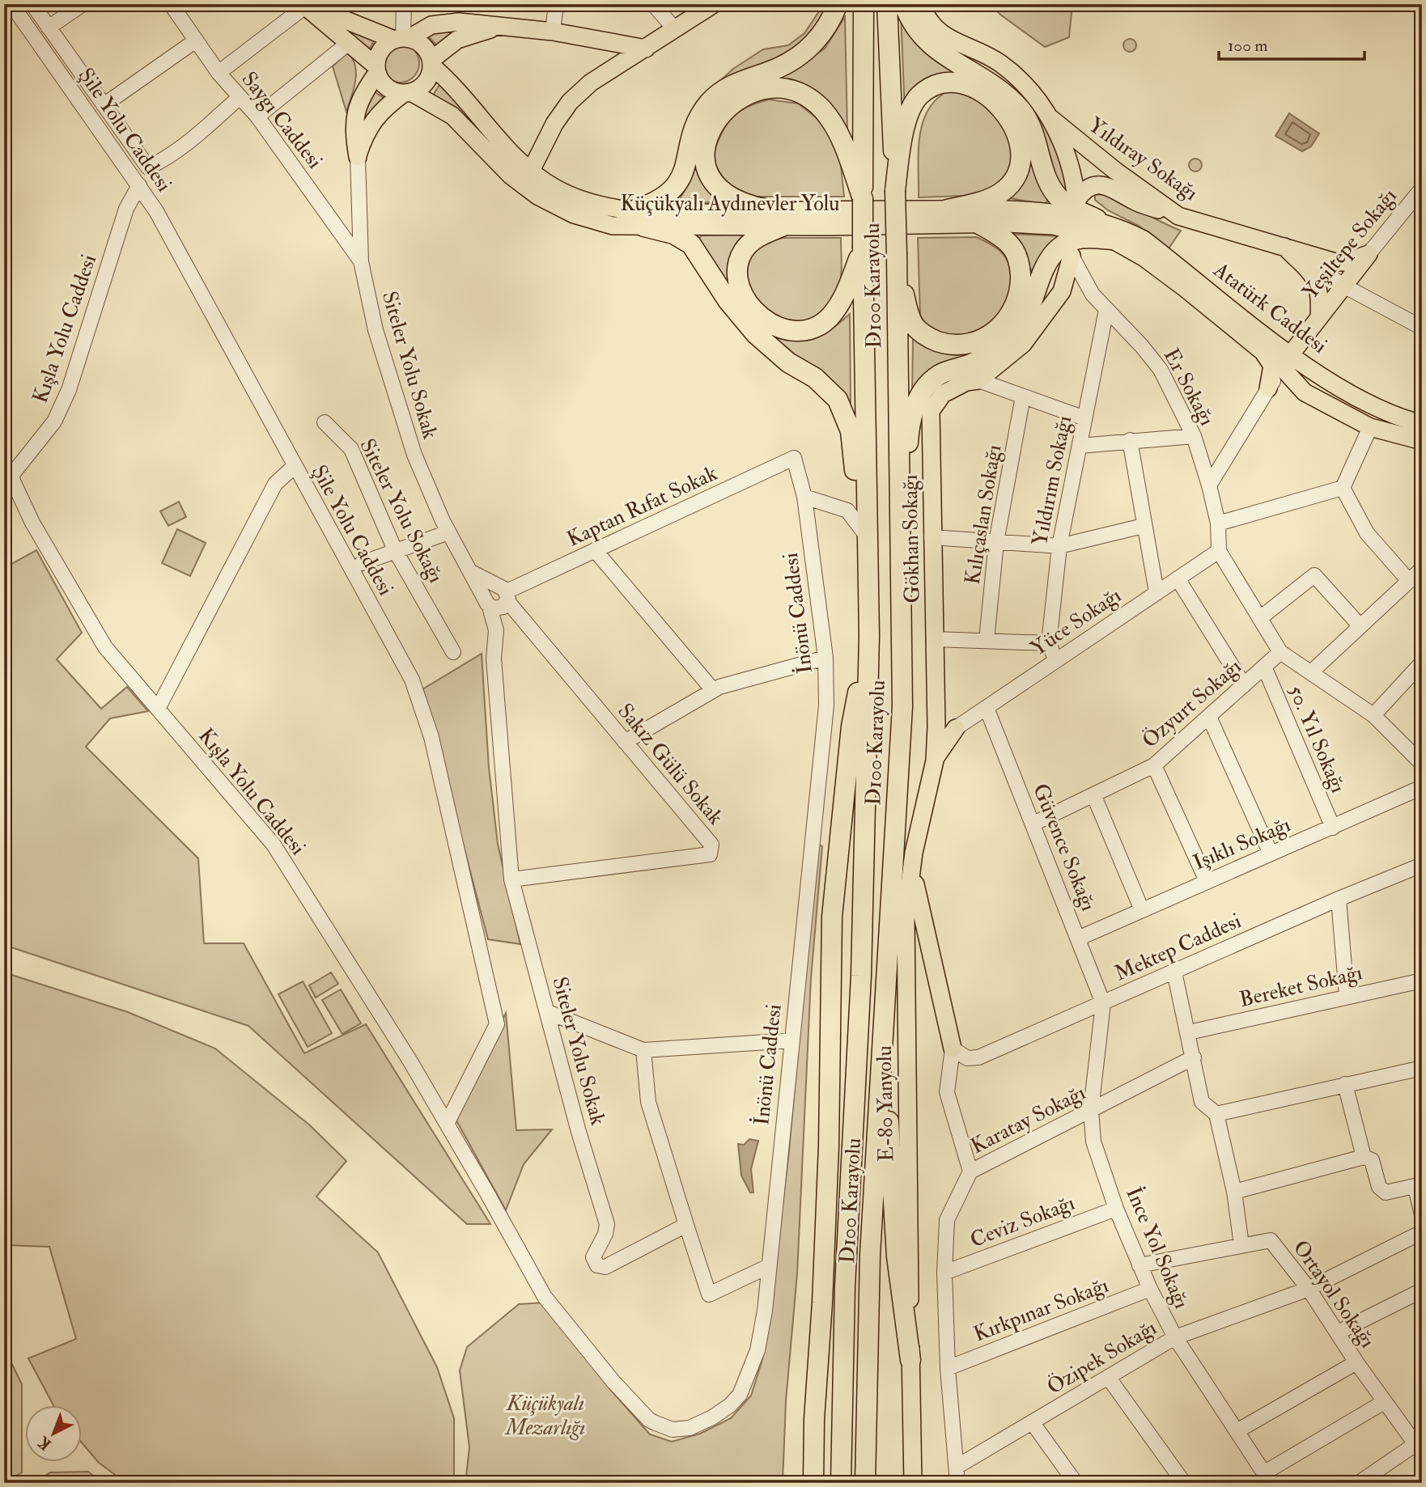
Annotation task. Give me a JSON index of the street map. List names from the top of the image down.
{
  "streets": {
    "highway": ["D100 Karayolu"],
    "main road": [
      "Yıldıray Sokağı",
      "Küçükyalı Aydınevler Yolu",
      "Yeşiltepe Sokağı",
      "Atatürk Caddesi",
      "Gökhan Sokağı",
      "E-80 Yanyolu"
    ],
    "street": [
      "Saygı Caddesi",
      "Şile Yolu Caddesi",
      "Kışla Yolu Caddesi",
      "Siteler Yolu Sokak",
      "Er Sokağı",
      "Yıldırım Sokağı",
      "Kaptan Rıfat Sokak",
      "Siteler Yolu Sokağı",
      "Kılıçaslan Sokağı",
      "İnönü Caddesi",
      "Yüce Sokağı",
      "Özyurt Sokağı",
      "50. Yıl Sokağı",
      "Sakız Gülü Sokak",
      "Işıklı Sokağı",
      "Güvence Sokağı",
      "Mektep Caddesi",
      "Bereket Sokağı",
      "Karatay Sokağı",
      "Ceviz Sokağı",
      "İnce Yol Sokağı",
      "Ortayol Sokağı",
      "Kırkpınar Sokağı",
      "Özipek Sokağı"
    ]
  },
  "crossings": [
    ["Saygı Caddesi", "Siteler Yolu Sokak"],
    ["Şile Yolu Caddesi", "Kışla Yolu Caddesi"],
    ["Yıldıray Sokağı", "Yeşiltepe Sokağı"],
    ["Küçükyalı Aydınevler Yolu", "Atatürk Caddesi"],
    ["Yeşiltepe Sokağı", "Atatürk Caddesi"],
    ["Kışla Yolu Caddesi", "İnönü Caddesi"],
    ["Siteler Yolu Sokak", "Kaptan Rıfat Sokak"],
    ["Siteler Yolu Sokak", "Sakız Gülü Sokak"],
    ["Er Sokağı", "Yıldırım Sokağı"],
    ["Er Sokağı", "Yüce Sokağı"],
    ["Yıldırım Sokağı", "Yüce Sokağı"],
    ["Kaptan Rıfat Sokak", "İnönü Caddesi"],
    ["Kaptan Rıfat Sokak", "Sakız Gülü Sokak"],
    ["Gökhan Sokağı", "E-80 Yanyolu"],
    ["Yüce Sokağı", "Güvence Sokağı"],
    ["Özyurt Sokağı", "50. Yıl Sokağı"],
    ["Özyurt Sokağı", "Güvence Sokağı"],
    ["50. Yıl Sokağı", "Işıklı Sokağı"],
    ["Işıklı Sokağı", "Güvence Sokağı"],
    ["Güvence Sokağı", "Mektep Caddesi"],
    ["Güvence Sokağı", "İnce Yol Sokağı"],
    ["Mektep Caddesi", "İnce Yol Sokağı"],
    ["Karatay Sokağı", "Ceviz Sokağı"],
    ["Karatay Sokağı", "İnce Yol Sokağı"],
    ["Karatay Sokağı", "Kırkpınar Sokağı"],
    ["Karatay Sokağı", "Özipek Sokağı"],
    ["Ceviz Sokağı", "İnce Yol Sokağı"],
    ["İnce Yol Sokağı", "Ortayol Sokağı"],
    ["İnce Yol Sokağı", "Kırkpınar Sokağı"],
    ["İnce Yol Sokağı", "Özipek Sokağı"],
    ["Ortayol Sokağı", "Özipek Sokağı"]
  ],
  "parks": ["Küçükyalı Mezarlığı"],
  "scale_bar": "100 m",
  "north": "bottom left"
}
